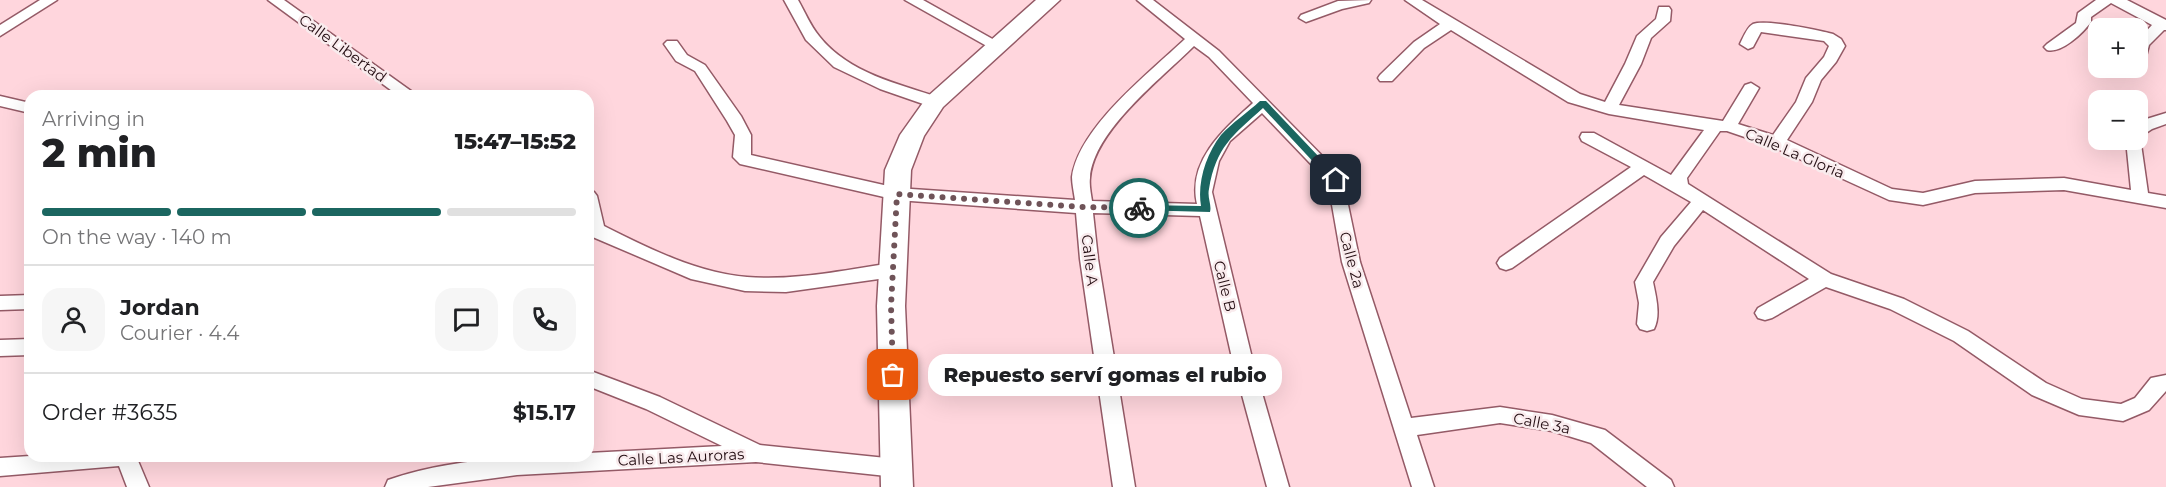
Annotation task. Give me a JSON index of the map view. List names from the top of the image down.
{
  "streets": {
    "street": [
      "Calle Libertad",
      "Calle La Gloria",
      "Calle A",
      "Calle 2a",
      "Calle B",
      "Calle 3a",
      "Calle Las Auroras"
    ]
  },
  "crossings": [
    ["Calle A", "Calle 2a"],
    ["Calle 2a", "Calle B"],
    ["Calle 2a", "Calle 3a"]
  ],
  "places": ["Repuesto serví gomas el rubio"],
  "page": {
    "map_buttons": ["+", "−"],
    "heading": ["2 min", "Arriving in", "15:47–15:52"],
    "panel": [
      "Jordan",
      "Courier · 4.4",
      "Order #3635",
      "$15.17"
    ],
    "bar": "On the way · 140 m",
    "bubble": "Repuesto serví gomas el rubio"
  }
}
